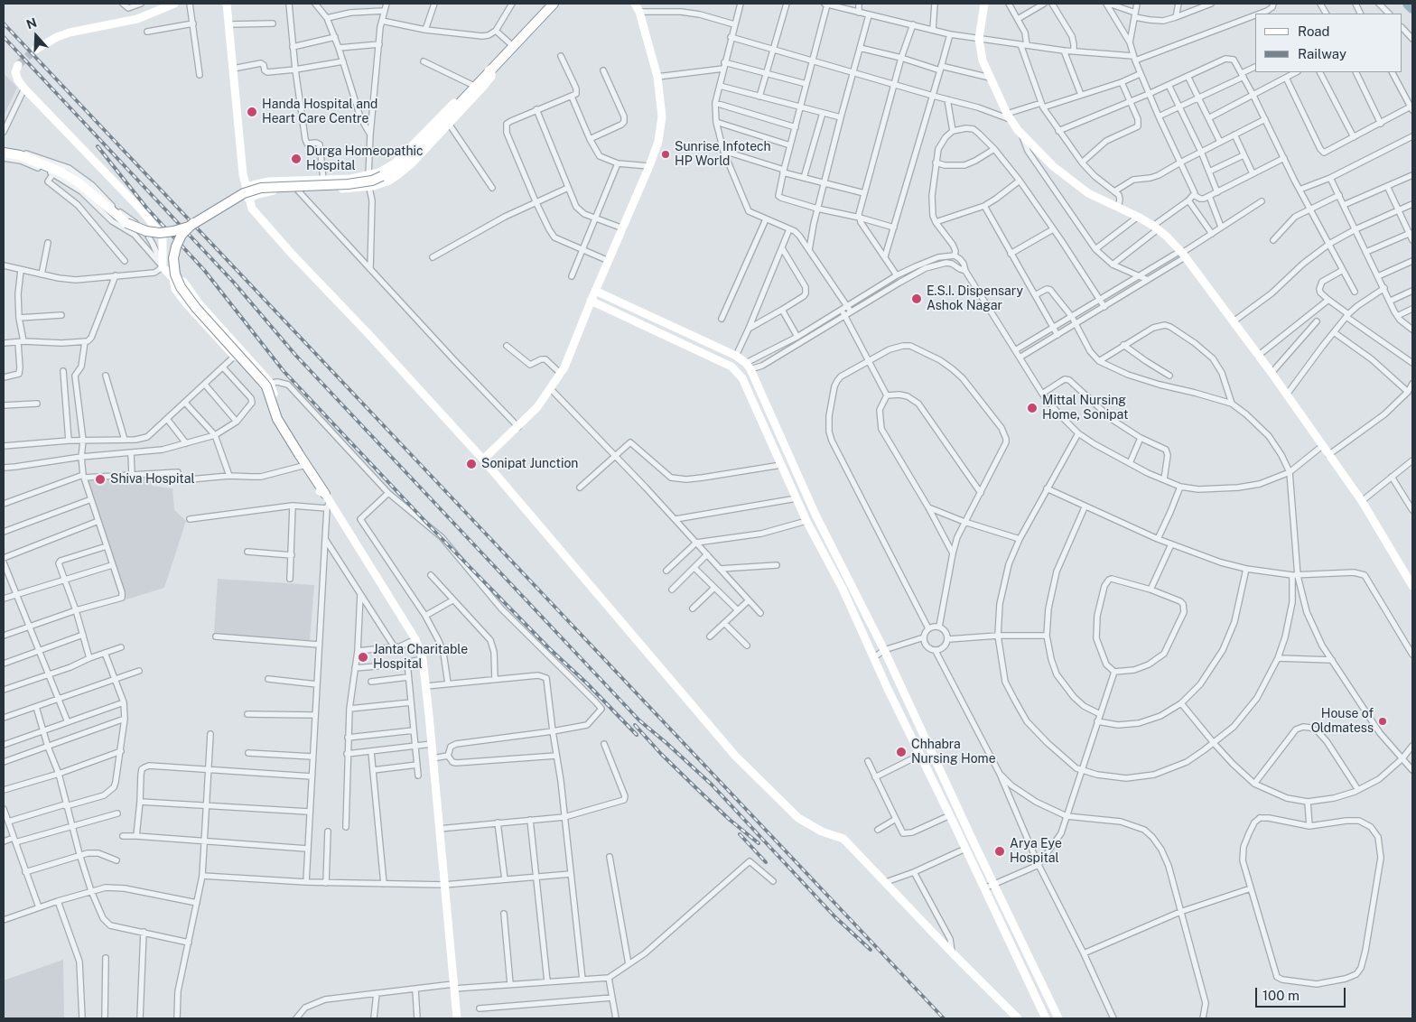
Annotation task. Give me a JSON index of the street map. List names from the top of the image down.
{
  "places": [
    "Handa Hospital and Heart Care Centre",
    "Sunrise Infotech HP World",
    "Durga Homeopathic Hospital",
    "E.S.I. Dispensary Ashok Nagar",
    "Mittal Nursing Home, Sonipat",
    "Sonipat Junction",
    "Shiva Hospital",
    "Janta Charitable Hospital",
    "House of Oldmatess",
    "Chhabra Nursing Home",
    "Arya Eye Hospital"
  ],
  "legend": ["Road", "Railway"],
  "scale_bar": "100 m",
  "north": "top"
}
